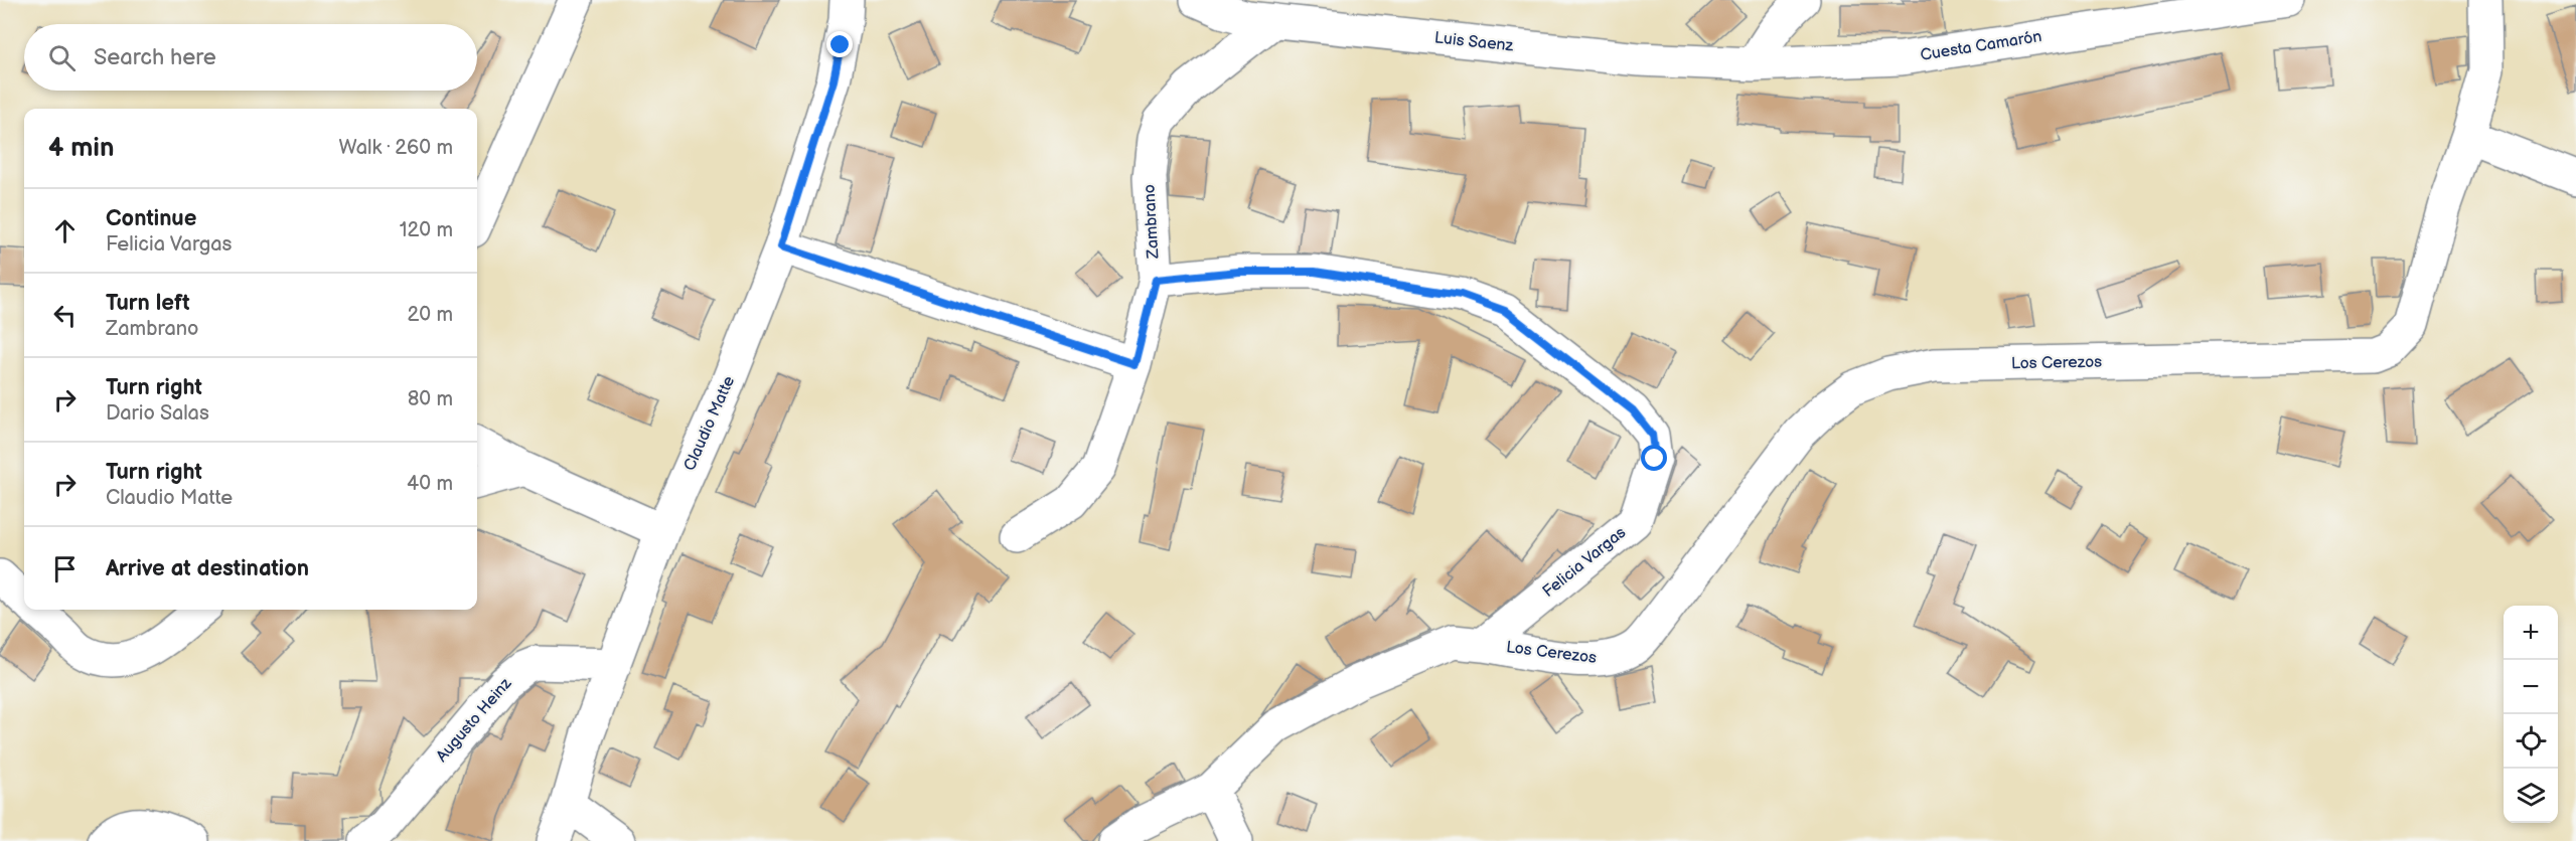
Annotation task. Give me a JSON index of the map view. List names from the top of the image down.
{
  "streets": {
    "street": [
      "Luis Saenz",
      "Cuesta Camarón",
      "Zambrano",
      "Los Cerezos",
      "Claudio Matte",
      "Felicia Vargas",
      "Augusto Heinz"
    ]
  },
  "crossings": [
    ["Luis Saenz", "Cuesta Camarón"],
    ["Luis Saenz", "Zambrano"],
    ["Zambrano", "Felicia Vargas"],
    ["Los Cerezos", "Felicia Vargas"],
    ["Claudio Matte", "Augusto Heinz"]
  ],
  "page": {
    "search": "Search here",
    "heading": ["4 min", "Walk · 260 m"],
    "list": [
      ["Continue", "Felicia Vargas", "120 m"],
      ["Turn left", "Zambrano", "20 m"],
      ["Turn right", "Dario Salas", "80 m"],
      ["Turn right", "Claudio Matte", "40 m"],
      "Arrive at destination"
    ],
    "map_buttons": ["+", "−"]
  }
}
